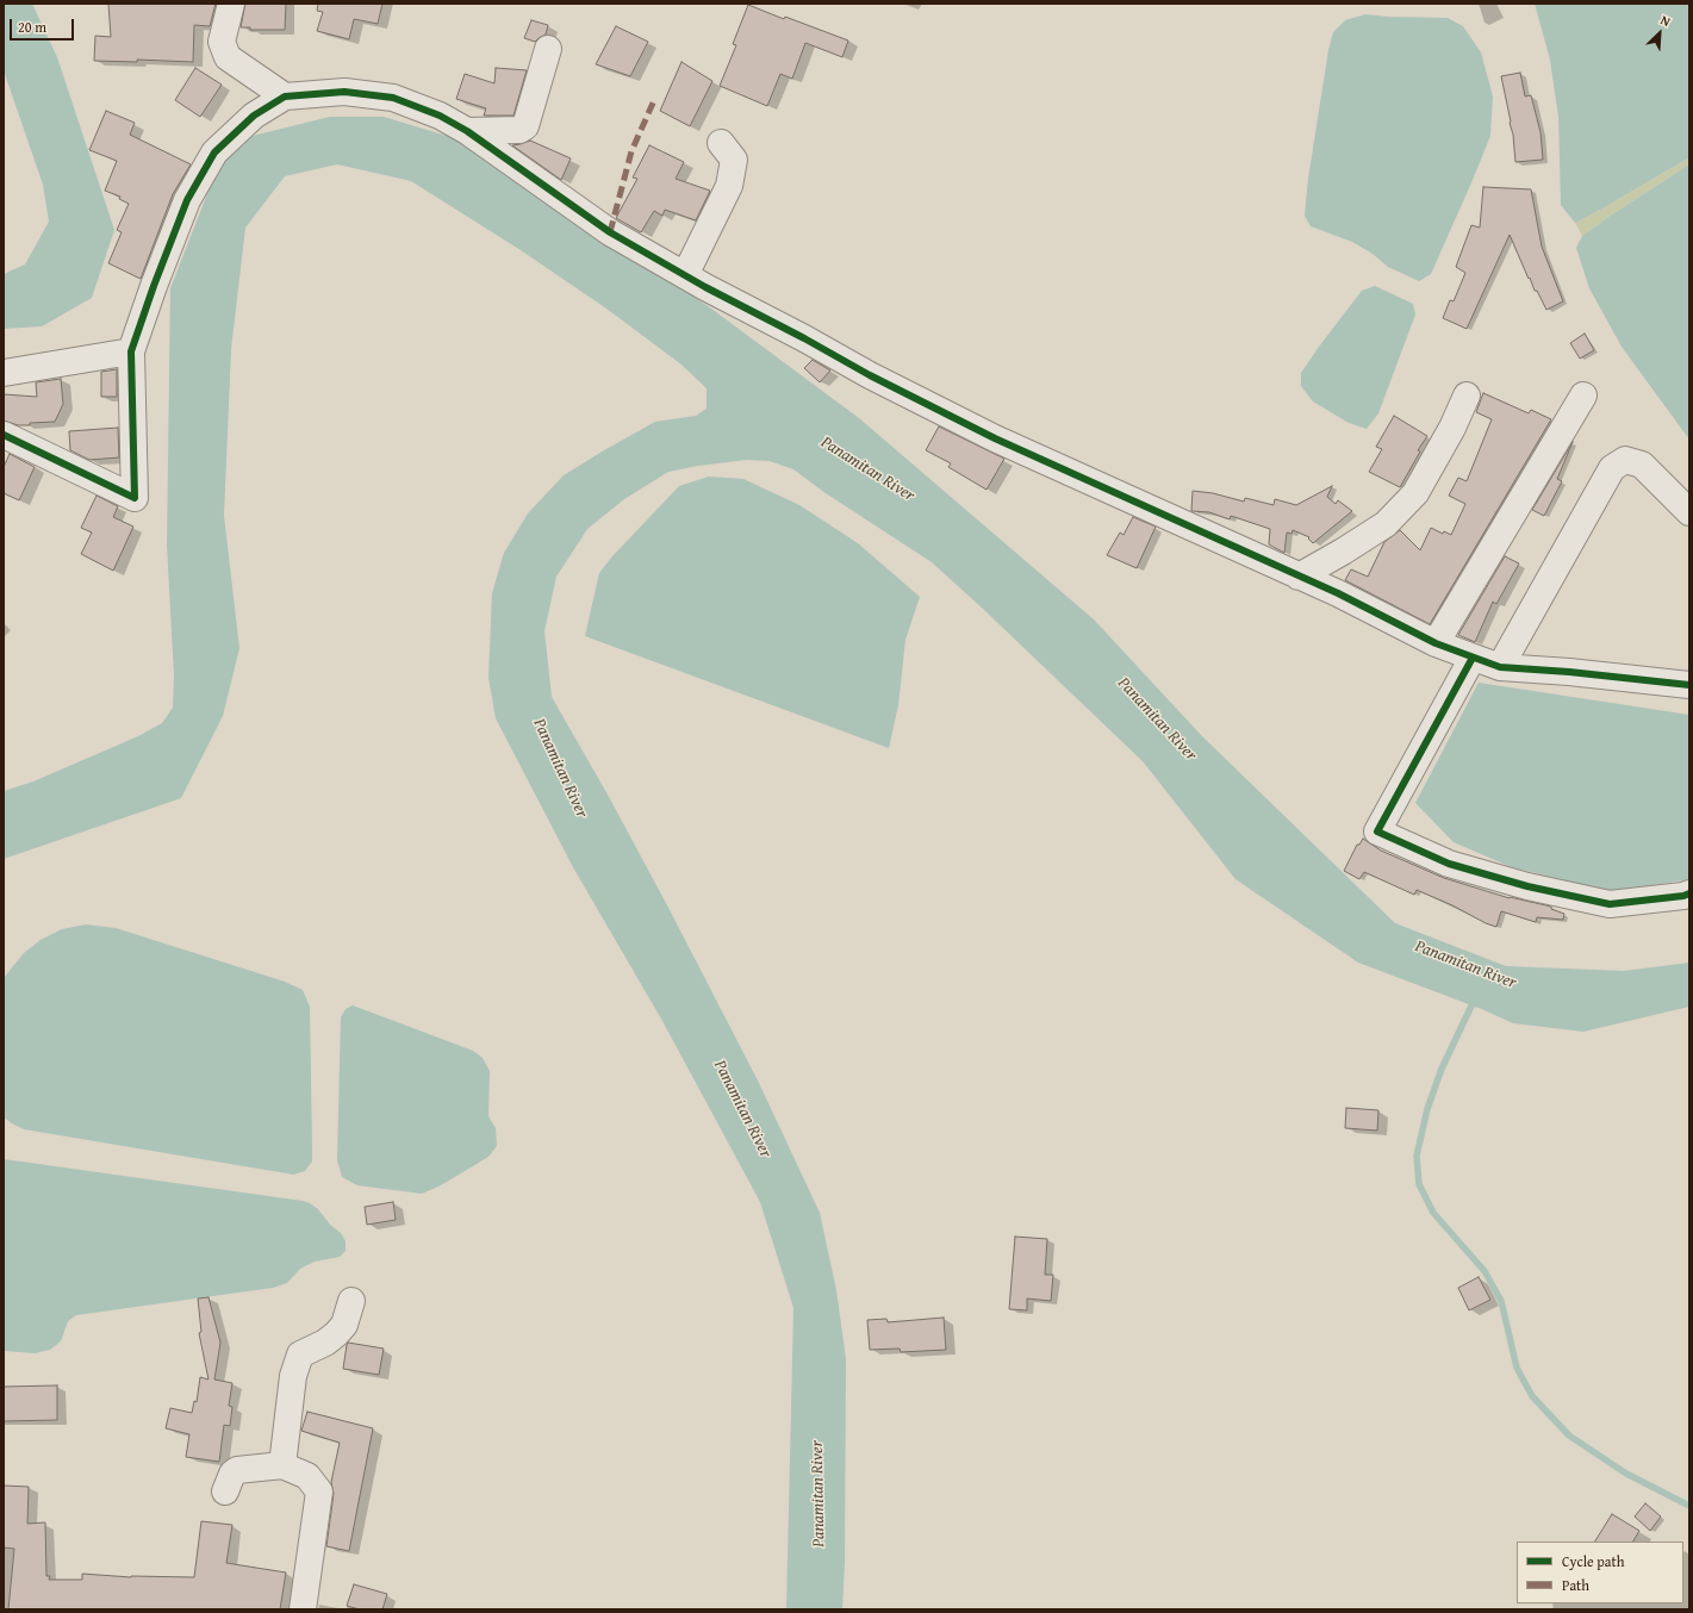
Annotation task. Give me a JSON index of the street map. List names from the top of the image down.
{
  "water": ["Panamitan River"],
  "legend": ["Cycle path", "Path"],
  "scale_bar": "20 m",
  "north": "top right"
}
